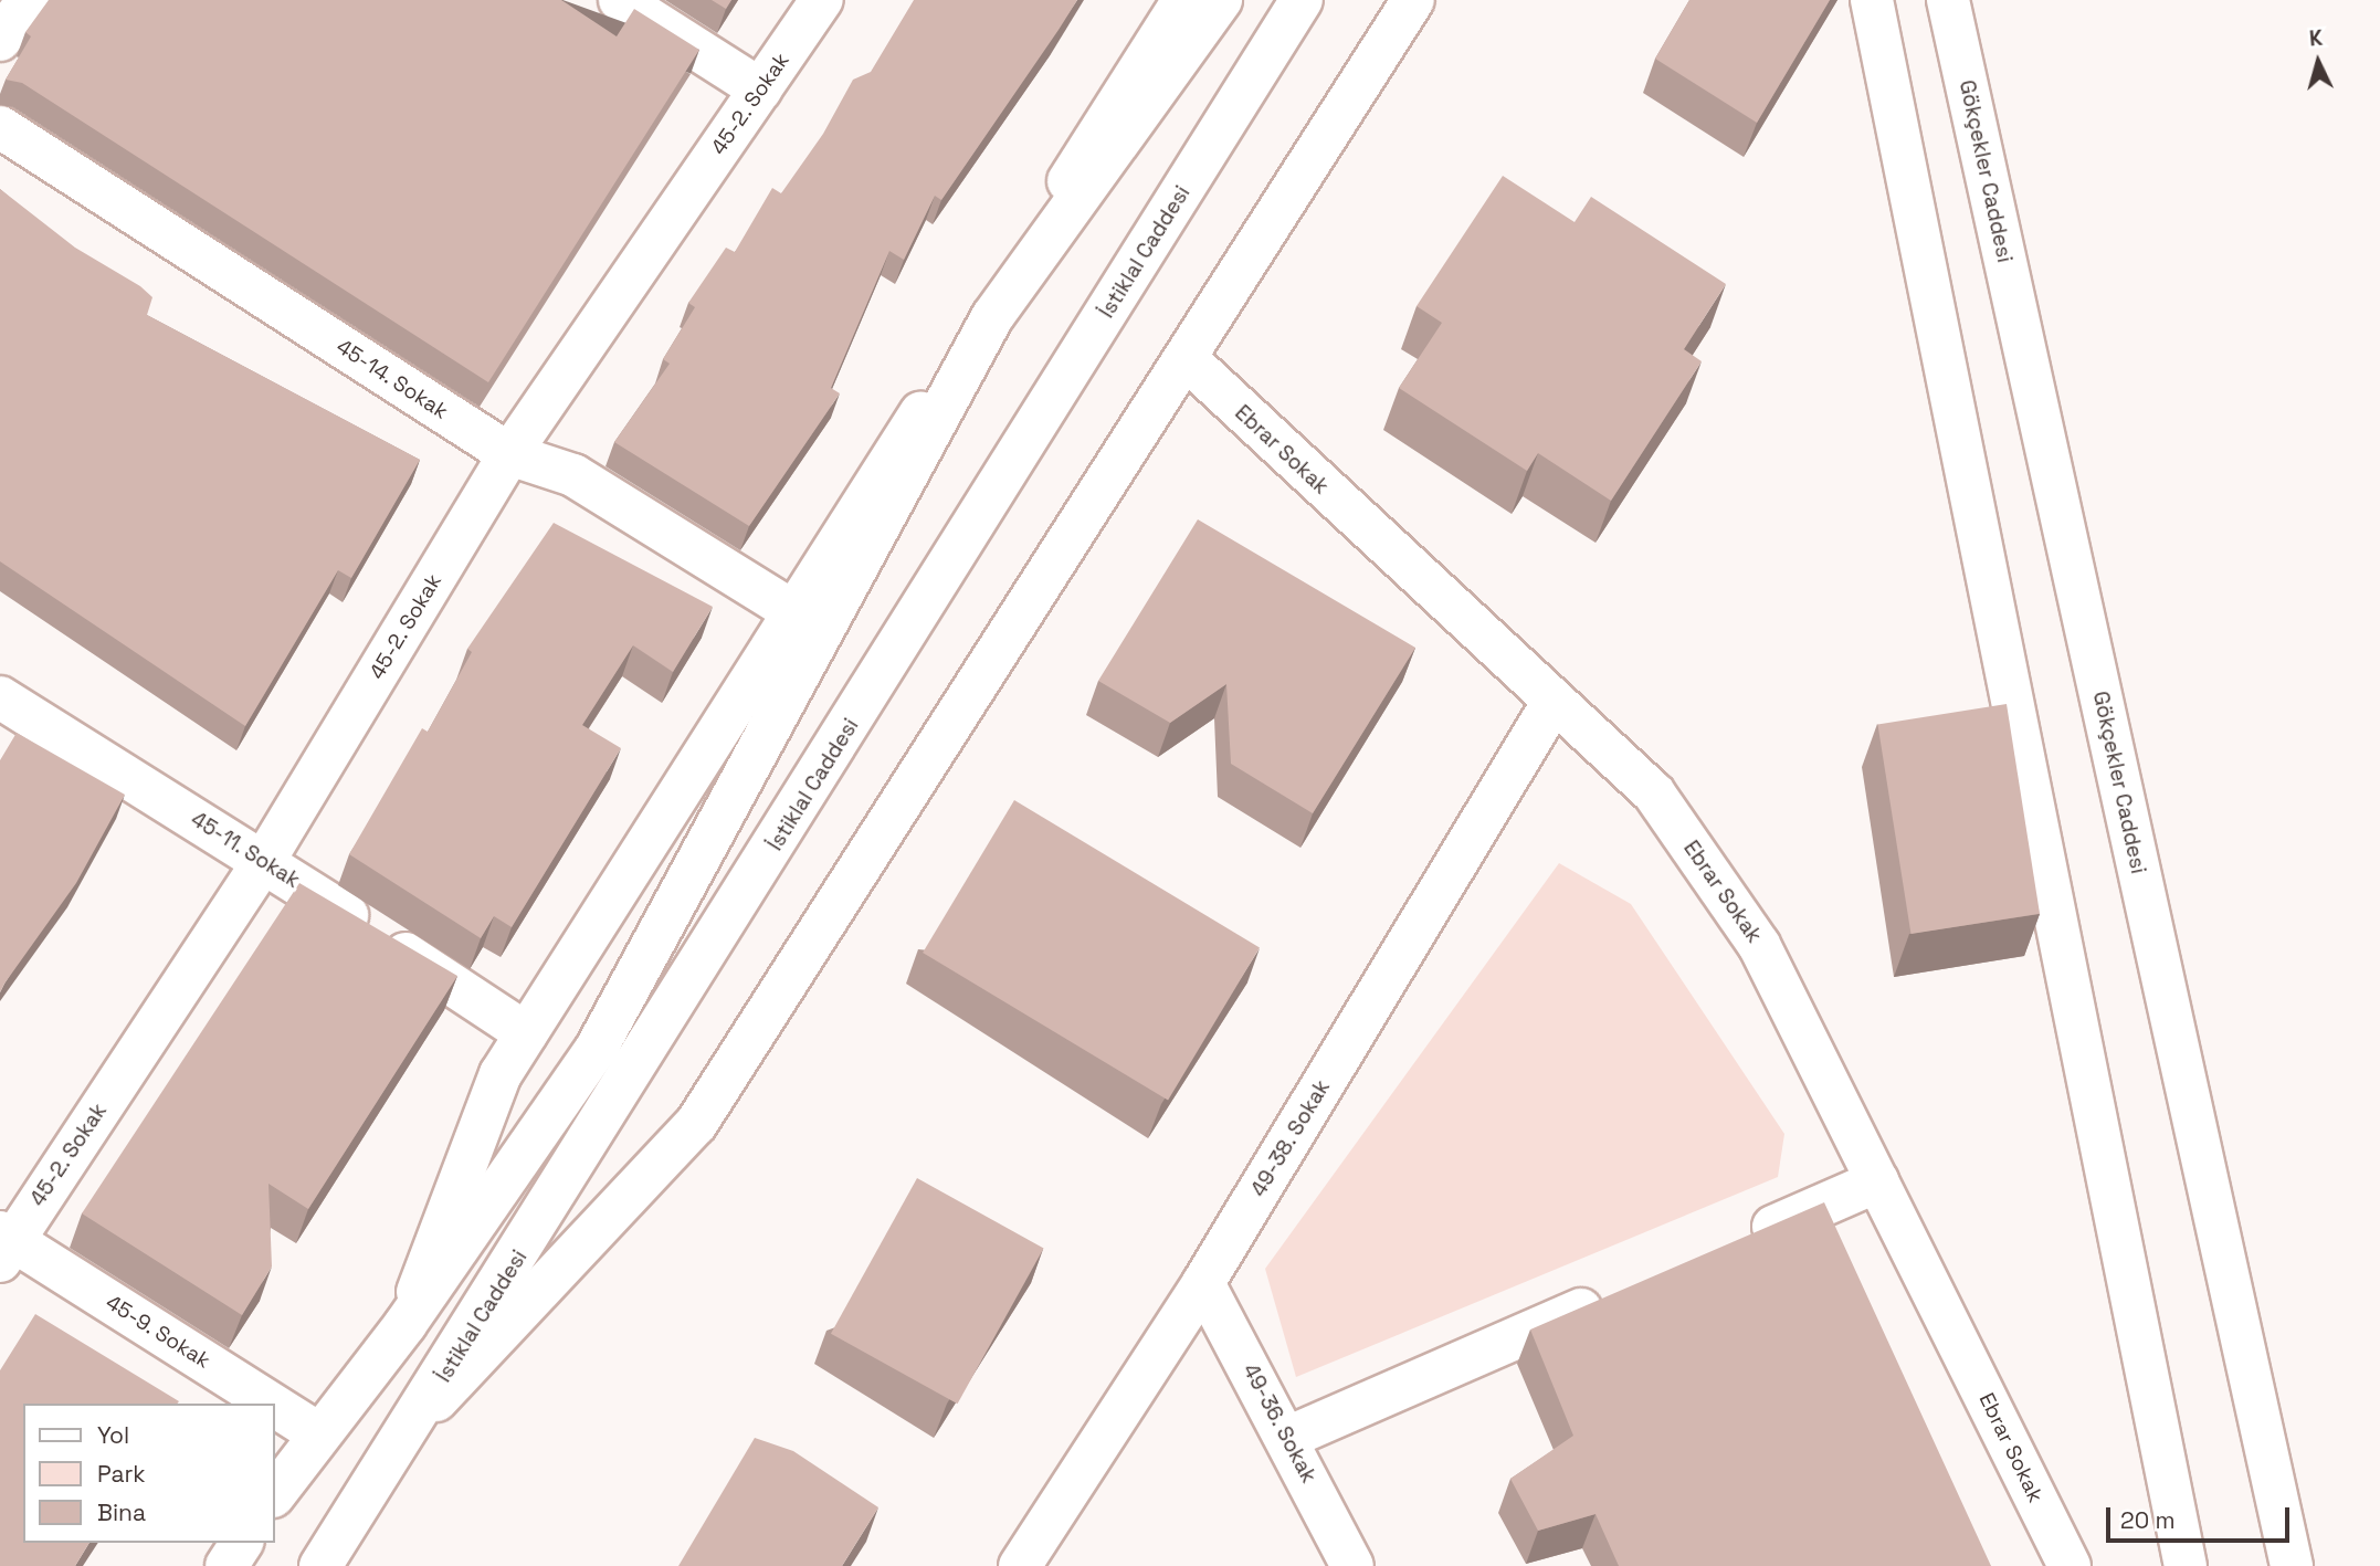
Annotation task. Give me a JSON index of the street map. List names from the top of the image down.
{
  "streets": {
    "street": [
      "45-2. Sokak",
      "Gökçekler Caddesi",
      "İstiklal Caddesi",
      "45-14. Sokak",
      "Ebrar Sokak",
      "45-11. Sokak",
      "49-38. Sokak",
      "45-9. Sokak",
      "49-36. Sokak"
    ]
  },
  "crossings": [
    ["45-2. Sokak", "45-14. Sokak"],
    ["45-2. Sokak", "45-11. Sokak"],
    ["45-2. Sokak", "45-9. Sokak"],
    ["Ebrar Sokak", "49-38. Sokak"],
    ["49-38. Sokak", "49-36. Sokak"]
  ],
  "legend": ["Yol", "Park", "Bina"],
  "scale_bar": "20 m",
  "north": "top"
}
